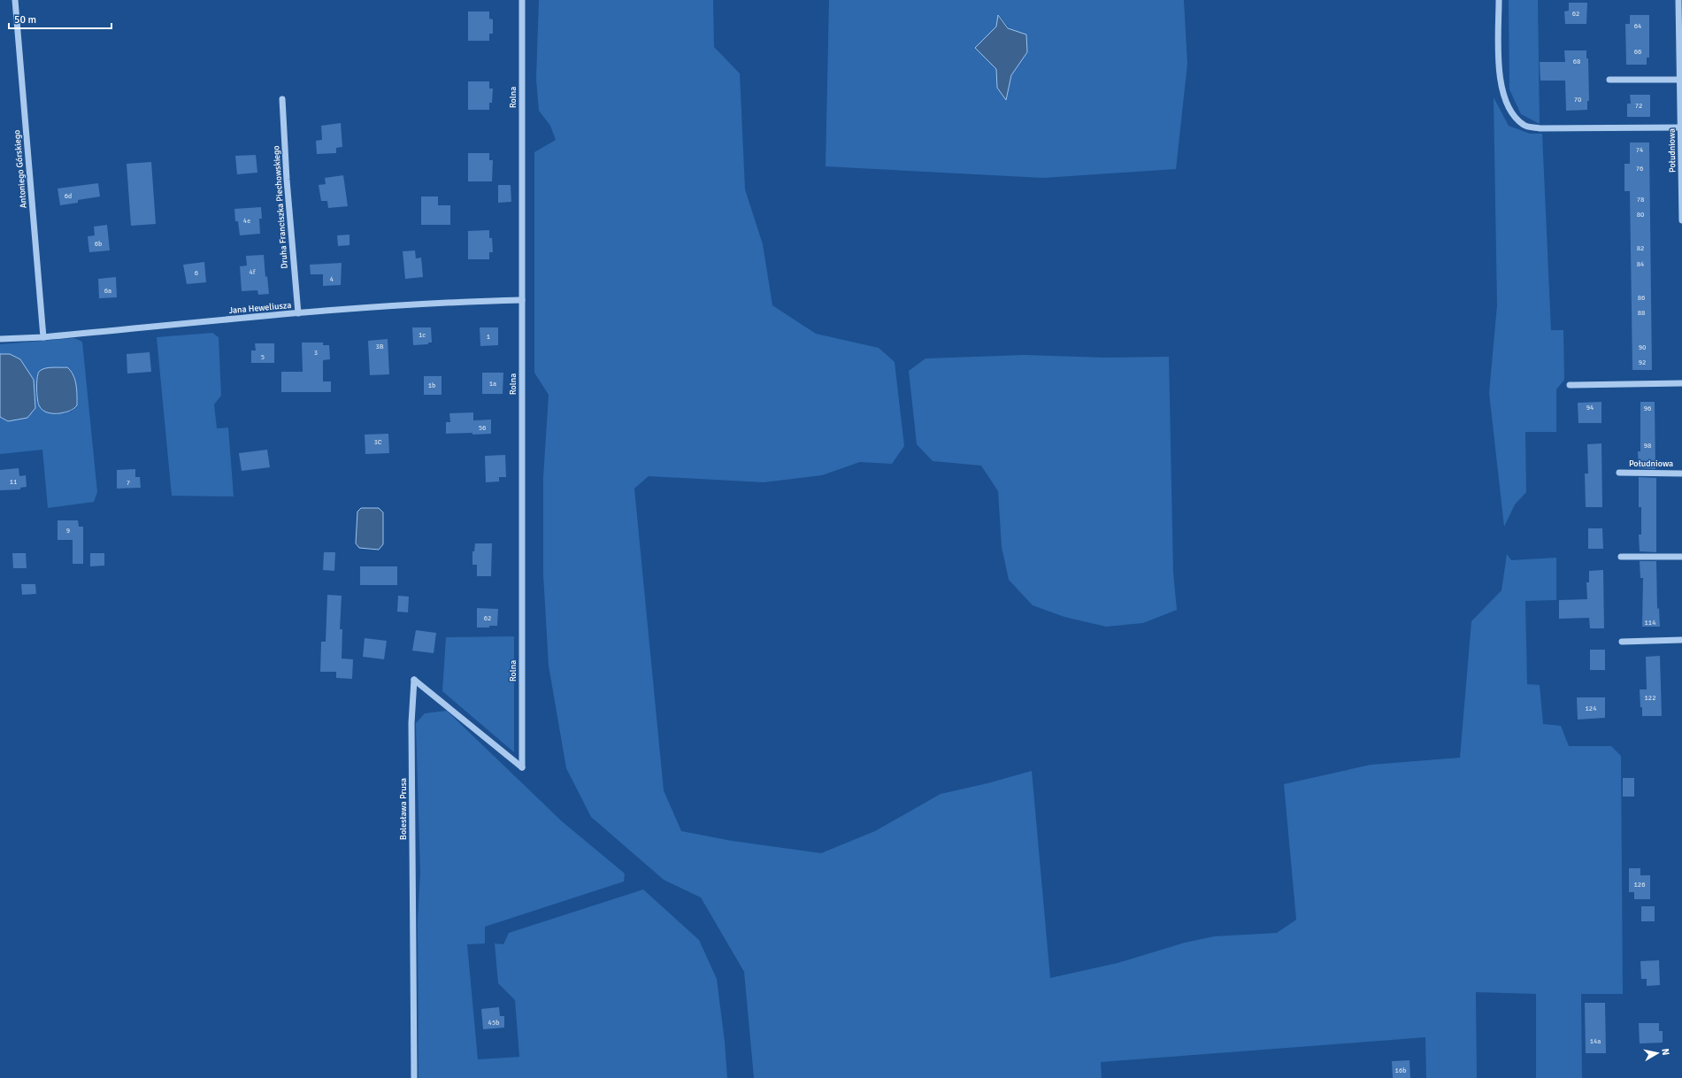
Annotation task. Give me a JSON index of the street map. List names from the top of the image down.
{
  "streets": {
    "street": [
      "Rolna",
      "Południowa",
      "Antoniego Górskiego",
      "Druha Franciszka Piechowskiego",
      "Jana Heweliusza",
      "Bolesława Prusa"
    ]
  },
  "crossings": [
    ["Rolna", "Jana Heweliusza"],
    ["Rolna", "Bolesława Prusa"],
    ["Antoniego Górskiego", "Jana Heweliusza"],
    ["Druha Franciszka Piechowskiego", "Jana Heweliusza"]
  ],
  "house_numbers": [
    "62",
    "64",
    "66",
    "68",
    "70",
    "72",
    "74",
    "76",
    "6d",
    "78",
    "80",
    "4e",
    "6b",
    "82",
    "84",
    "4f",
    "6",
    "4",
    "6a",
    "86",
    "88",
    "1c",
    "1",
    "3B",
    "90",
    "3",
    "5",
    "92",
    "1a",
    "1b",
    "94",
    "96",
    "56",
    "3C",
    "98",
    "11",
    "7",
    "9",
    "62",
    "114",
    "122",
    "124",
    "126",
    "45b",
    "14a",
    "16b"
  ],
  "scale_bar": "50 m",
  "north": "right"
}
